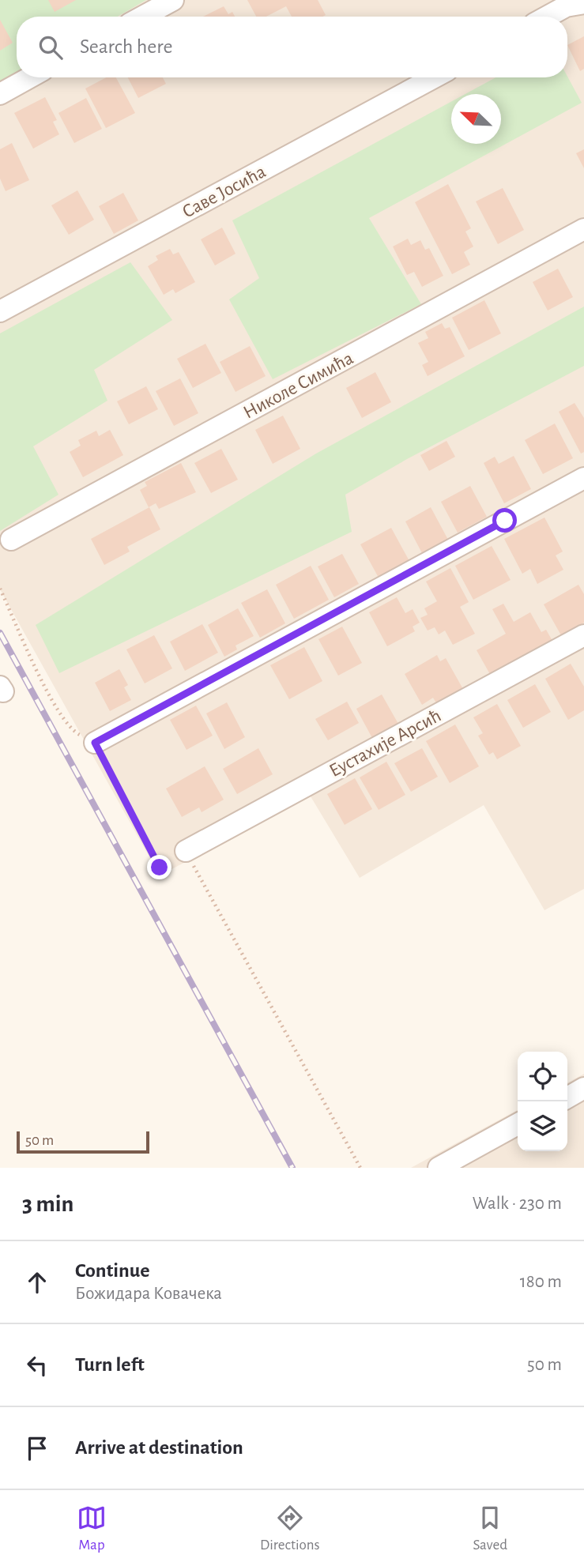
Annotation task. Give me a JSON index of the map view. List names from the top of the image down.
{
  "streets": {
    "street": ["Саве Јосића", "Николе Симића", "Еустахије Арсић"]
  },
  "scale_bar": "50 m",
  "north": "top left",
  "page": {
    "search": "Search here",
    "scale": "50 m",
    "heading": ["3 min", "Walk · 230 m"],
    "list": [
      ["Continue", "Божидара Ковачека", "180 m"],
      ["Turn left", "50 m"],
      "Arrive at destination"
    ],
    "nav": ["Map", "Directions", "Saved"]
  }
}
